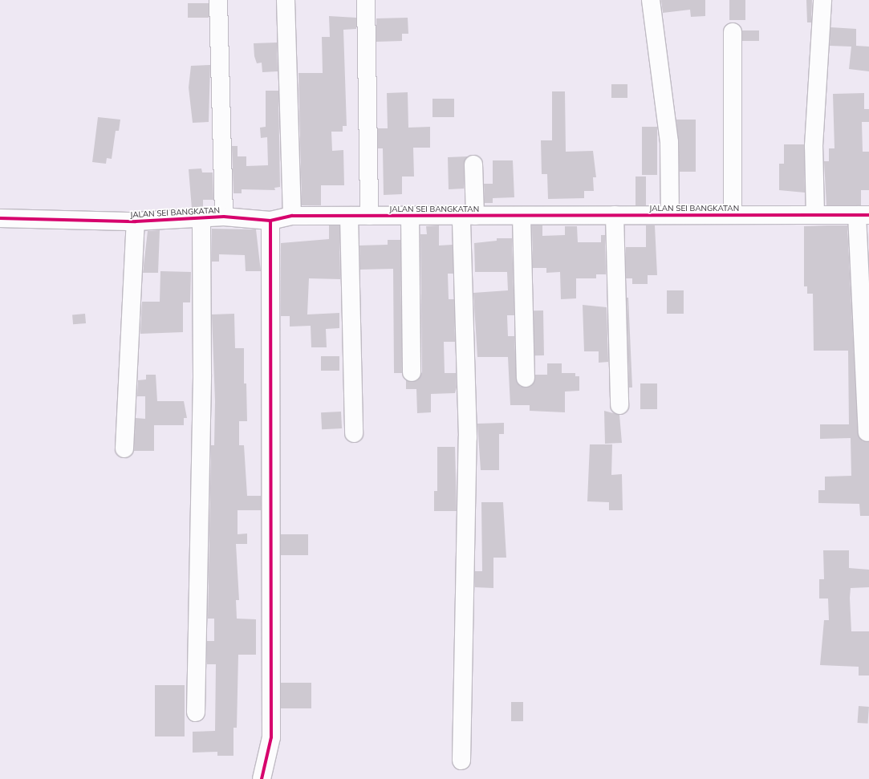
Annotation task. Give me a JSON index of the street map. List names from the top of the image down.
{
  "streets": {
    "street": ["JALAN SEI BANGKATAN"]
  }
}
